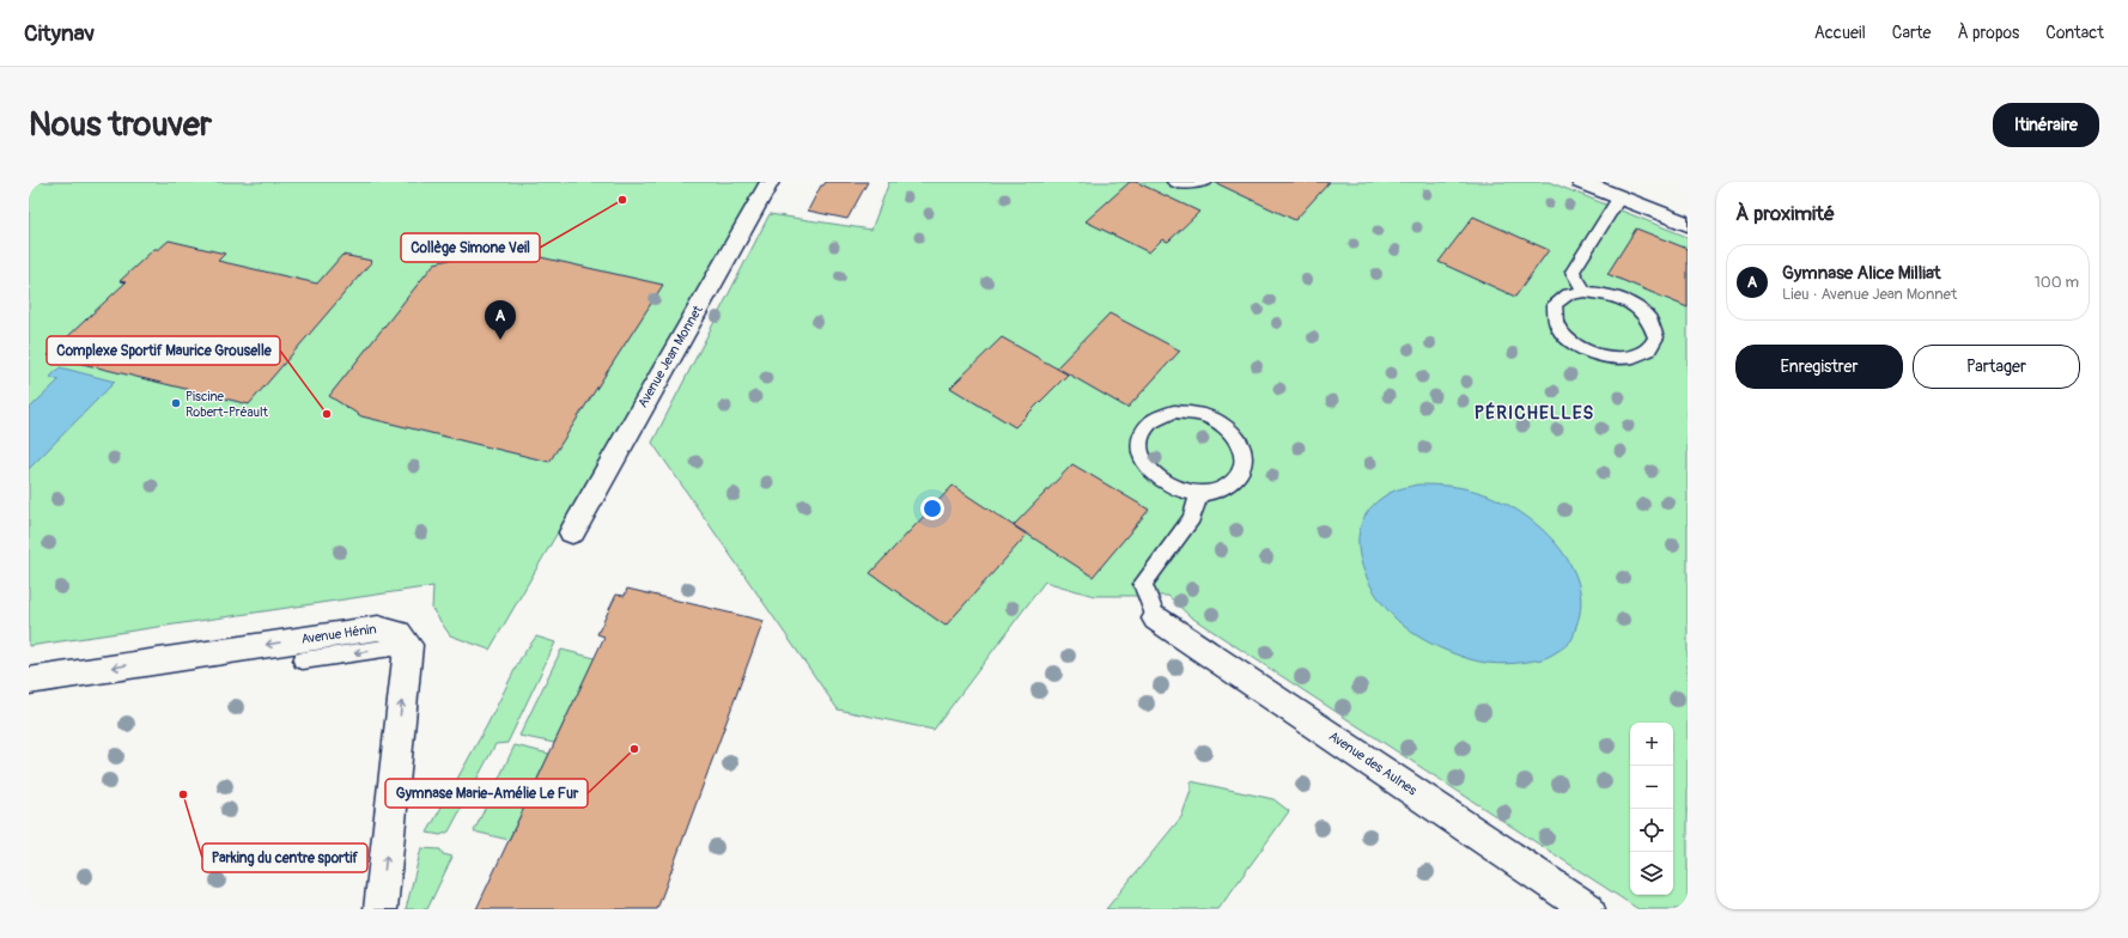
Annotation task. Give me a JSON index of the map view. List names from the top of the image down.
{
  "streets": {
    "street": ["Avenue Jean Monnet", "Avenue Hénin", "Avenue des Aulnes"]
  },
  "one_way": ["Avenue Hénin"],
  "districts": ["PÉRICHELLES"],
  "places": [
    "Collège Simone Veil",
    "Piscine Robert-Préault",
    "Complexe Sportif Maurice Grouselle",
    "Gymnase Marie-Amélie Le Fur",
    "Parking du centre sportif"
  ],
  "page": {
    "header": "Citynav",
    "nav": [
      "Accueil",
      "Carte",
      "À propos",
      "Contact"
    ],
    "buttons": [
      "Itinéraire",
      ["Enregistrer", "Partager"]
    ],
    "title": "Nous trouver",
    "heading": "À proximité",
    "list": [
      {
        "mark": "A",
        "name": "Gymnase Alice Milliat",
        "note": "Lieu · Avenue Jean Monnet",
        "value": "100 m"
      }
    ],
    "pins": "A",
    "map_buttons": ["+", "−"]
  }
}
